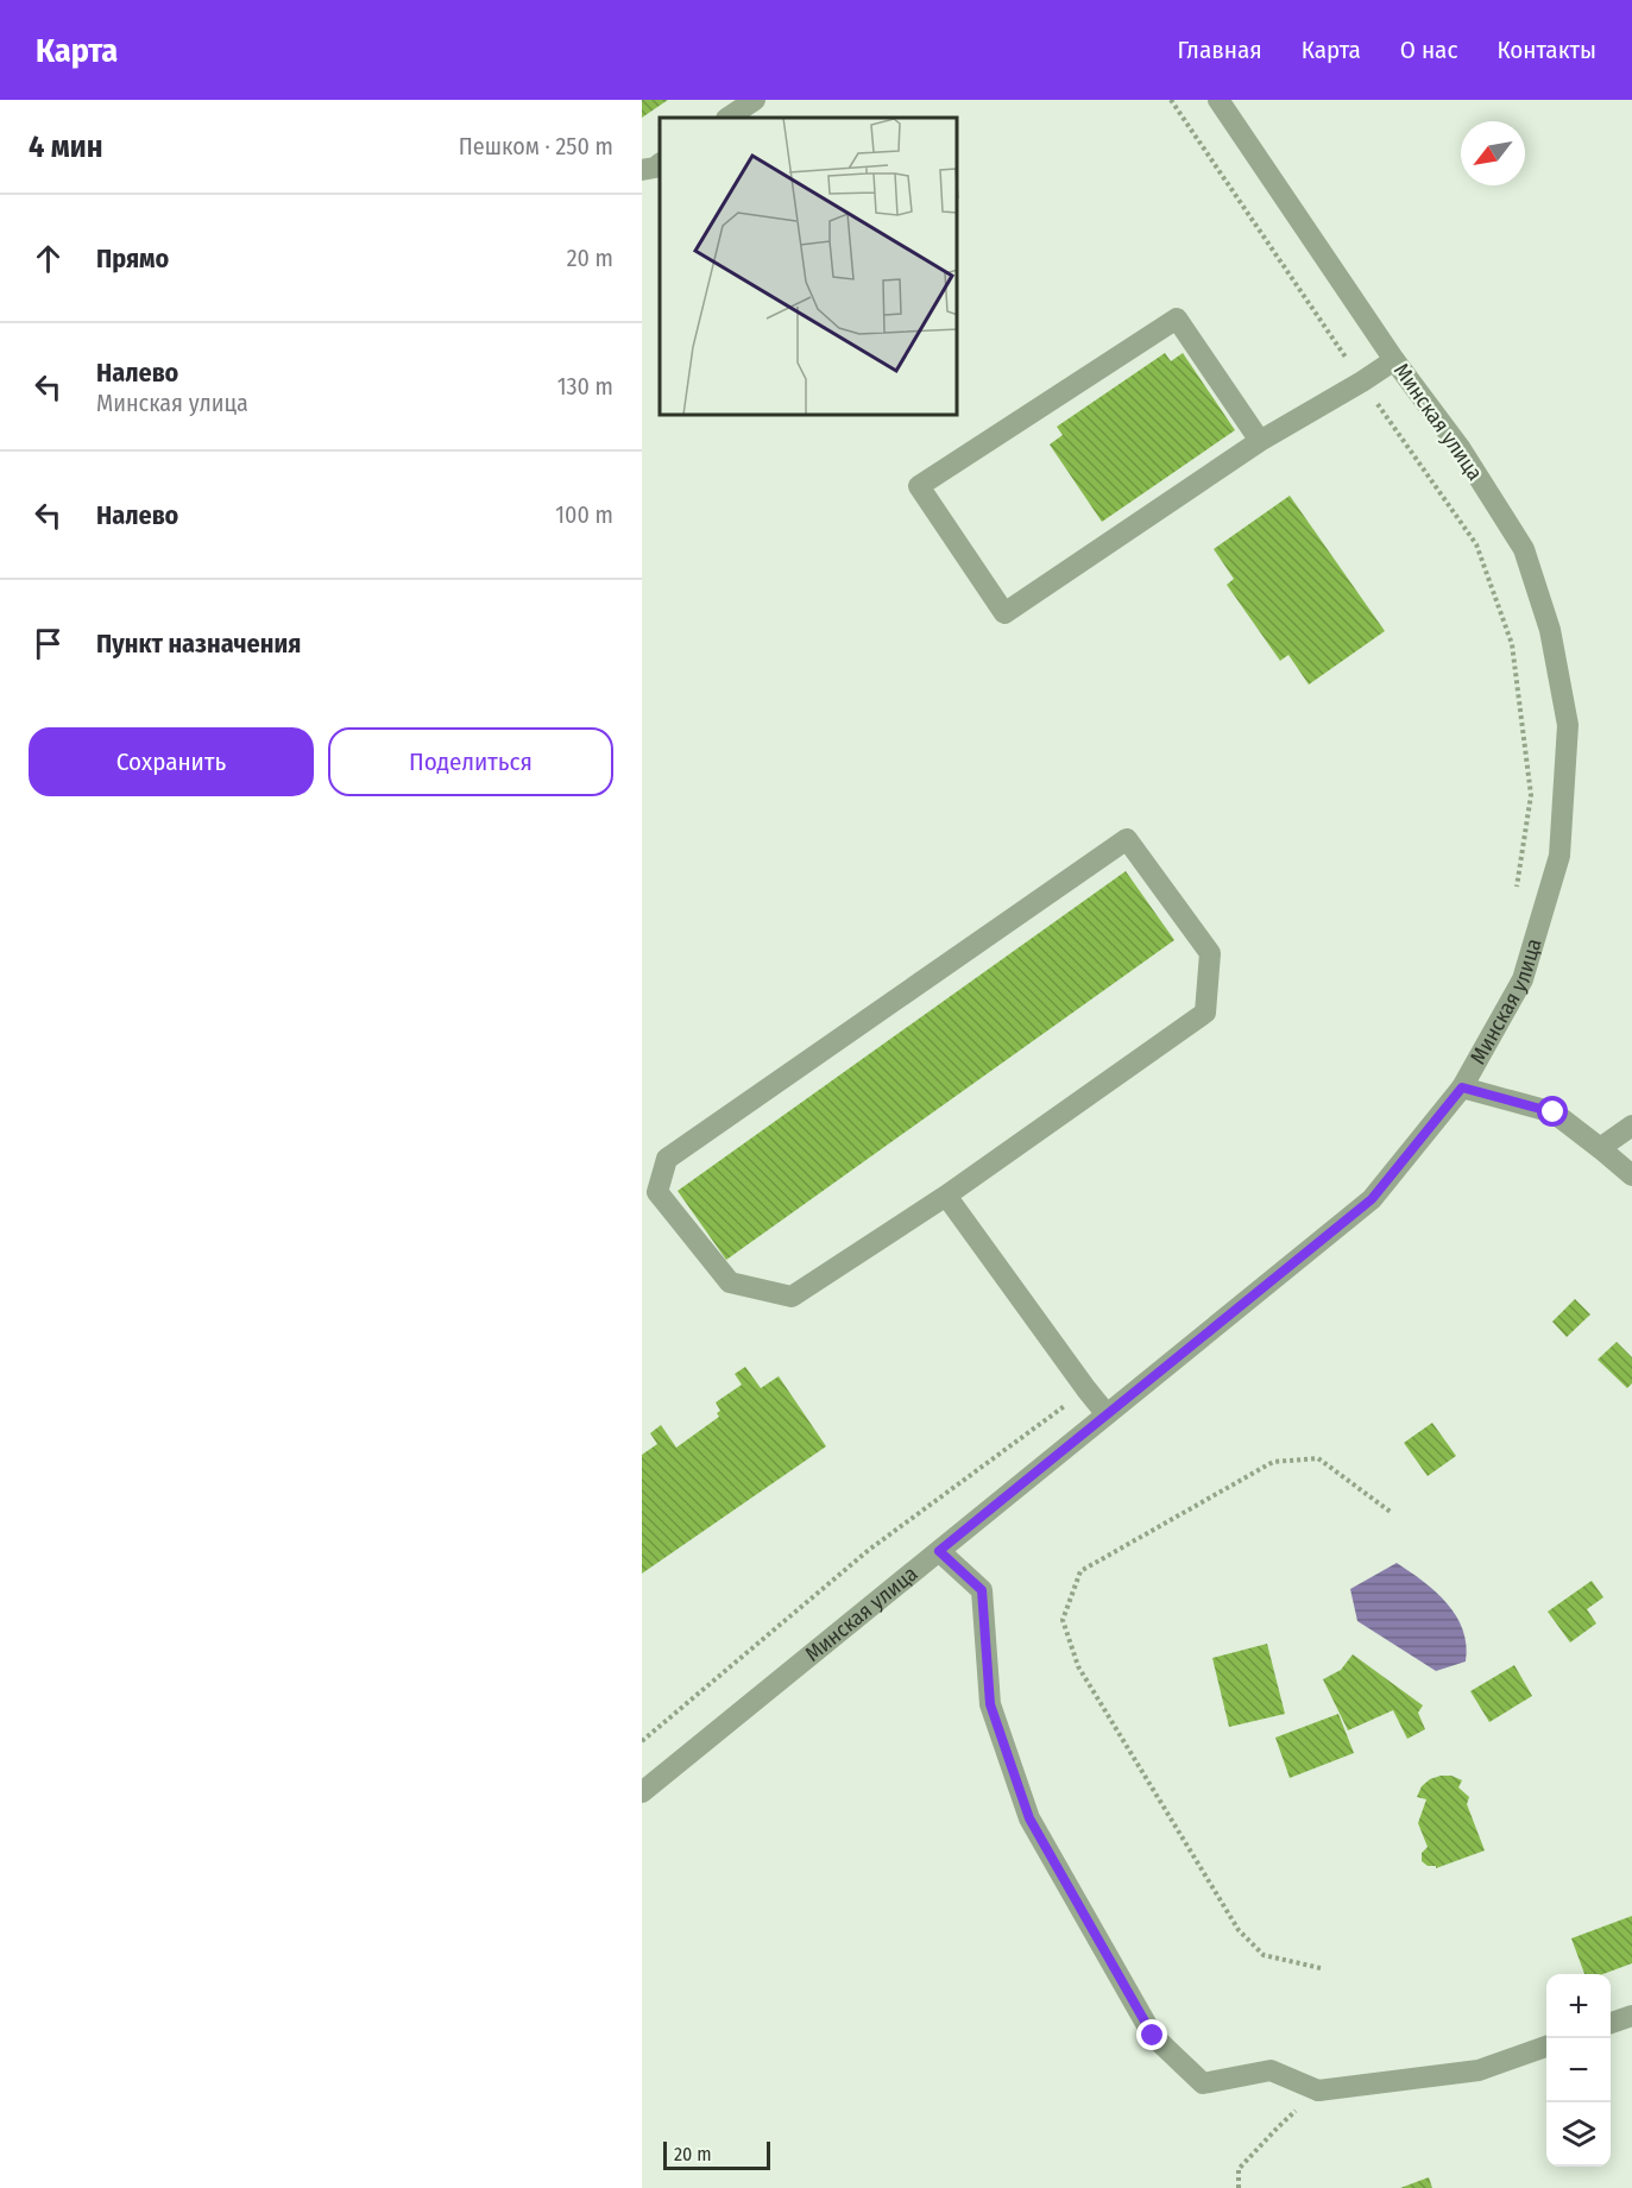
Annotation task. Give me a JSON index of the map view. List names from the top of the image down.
{
  "streets": {
    "street": ["Минская улица"]
  },
  "scale_bar": "20 m",
  "north": "bottom left",
  "page": {
    "header": "Карта",
    "nav": [
      "Главная",
      "Карта",
      "О нас",
      "Контакты"
    ],
    "heading": ["4 мин", "Пешком · 250 m"],
    "list": [
      ["Прямо", "20 m"],
      ["Налево", "Минская улица", "130 m"],
      ["Налево", "100 m"],
      "Пункт назначения"
    ],
    "buttons": ["Сохранить", "Поделиться"],
    "map_buttons": ["+", "−"],
    "scale": "20 m"
  }
}
